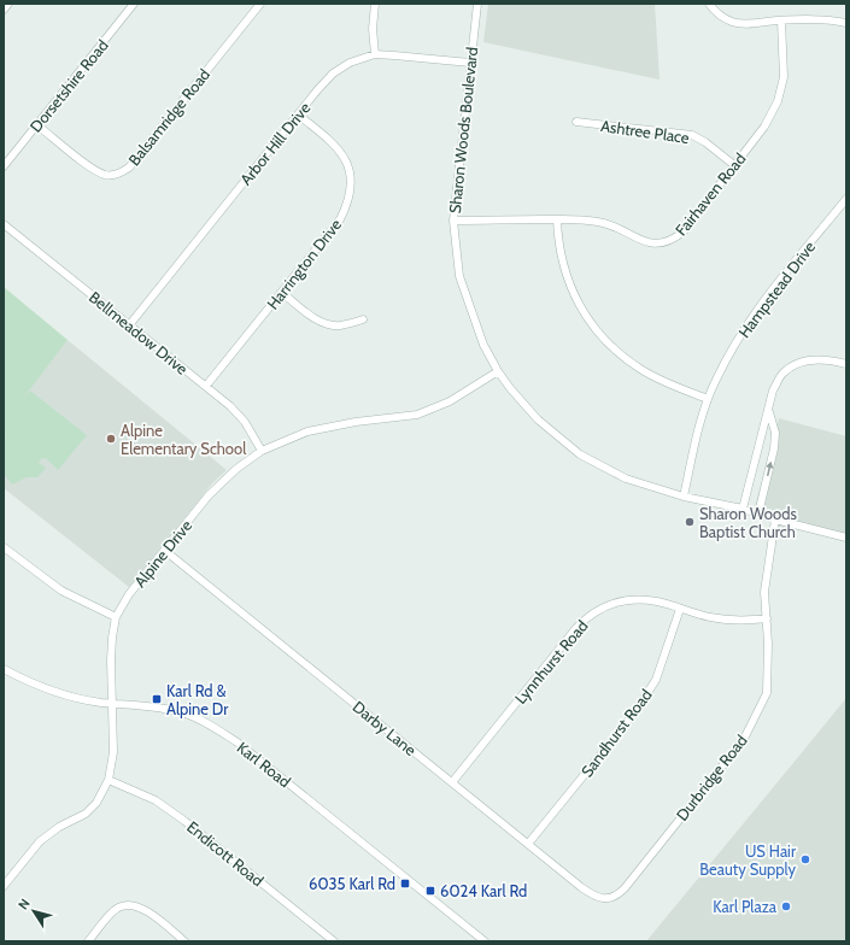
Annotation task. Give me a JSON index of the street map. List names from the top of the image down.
{
  "streets": {
    "street": [
      "Dorsetshire Road",
      "Balsamridge Road",
      "Sharon Woods Boulevard",
      "Ashtree Place",
      "Arbor Hill Drive",
      "Fairhaven Road",
      "Harrington Drive",
      "Hampstead Drive",
      "Bellmeadow Drive",
      "Alpine Drive",
      "Lynnhurst Road",
      "Darby Lane",
      "Sandhurst Road",
      "Karl Road",
      "Durbridge Road",
      "Endicott Road"
    ]
  },
  "crossings": [
    ["Dorsetshire Road", "Balsamridge Road"],
    ["Sharon Woods Boulevard", "Arbor Hill Drive"],
    ["Sharon Woods Boulevard", "Fairhaven Road"],
    ["Sharon Woods Boulevard", "Hampstead Drive"],
    ["Sharon Woods Boulevard", "Alpine Drive"],
    ["Sharon Woods Boulevard", "Durbridge Road"],
    ["Ashtree Place", "Fairhaven Road"],
    ["Arbor Hill Drive", "Harrington Drive"],
    ["Arbor Hill Drive", "Bellmeadow Drive"],
    ["Harrington Drive", "Bellmeadow Drive"],
    ["Bellmeadow Drive", "Alpine Drive"],
    ["Alpine Drive", "Darby Lane"],
    ["Alpine Drive", "Karl Road"],
    ["Alpine Drive", "Endicott Road"],
    ["Lynnhurst Road", "Darby Lane"],
    ["Lynnhurst Road", "Sandhurst Road"],
    ["Lynnhurst Road", "Durbridge Road"],
    ["Darby Lane", "Sandhurst Road"],
    ["Darby Lane", "Durbridge Road"]
  ],
  "places": {
    "other": [
      "Alpine Elementary School",
      "Sharon Woods Baptist Church",
      "US Hair Beauty Supply",
      "Karl Plaza"
    ],
    "transit": ["Karl Rd & Alpine Dr", "6035 Karl Rd", "6024 Karl Rd"]
  },
  "north": "top left"
}
